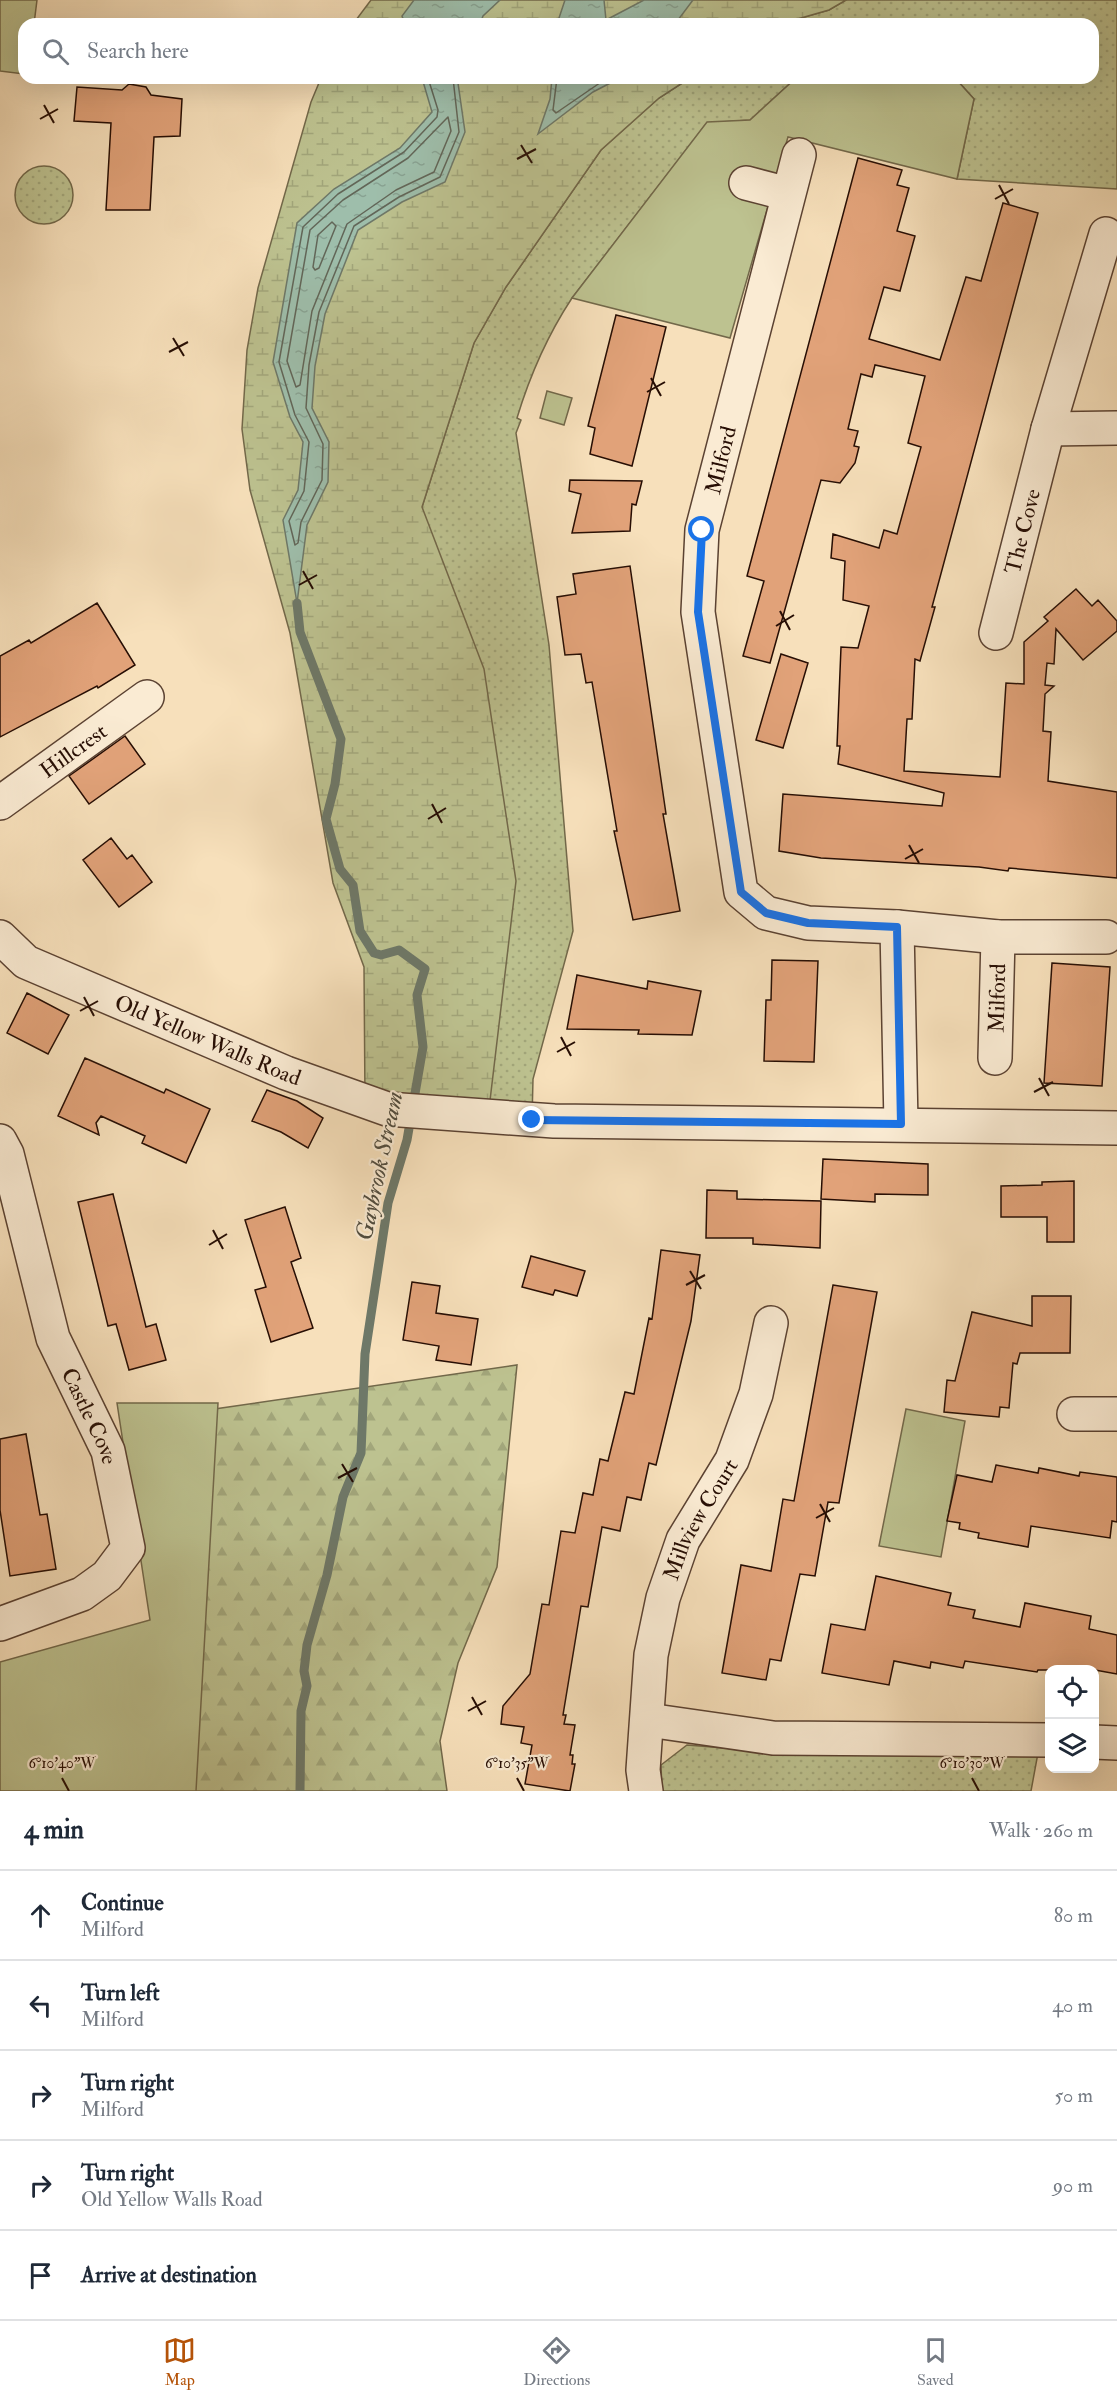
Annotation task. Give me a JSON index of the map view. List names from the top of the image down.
{
  "streets": {
    "street": [
      "Milford",
      "The Cove",
      "Hillcrest",
      "Old Yellow Walls Road",
      "Castle Cove",
      "Millview Court"
    ]
  },
  "water": ["Gaybrook Stream"],
  "page": {
    "search": "Search here",
    "heading": ["4 min", "Walk · 260 m"],
    "list": [
      ["Continue", "Milford", "80 m"],
      ["Turn left", "Milford", "40 m"],
      ["Turn right", "Milford", "50 m"],
      ["Turn right", "Old Yellow Walls Road", "90 m"],
      "Arrive at destination"
    ],
    "nav": ["Map", "Directions", "Saved"]
  },
  "coordinates": ["6°10'40\"W", "6°10'35\"W", "6°10'30\"W"]
}
